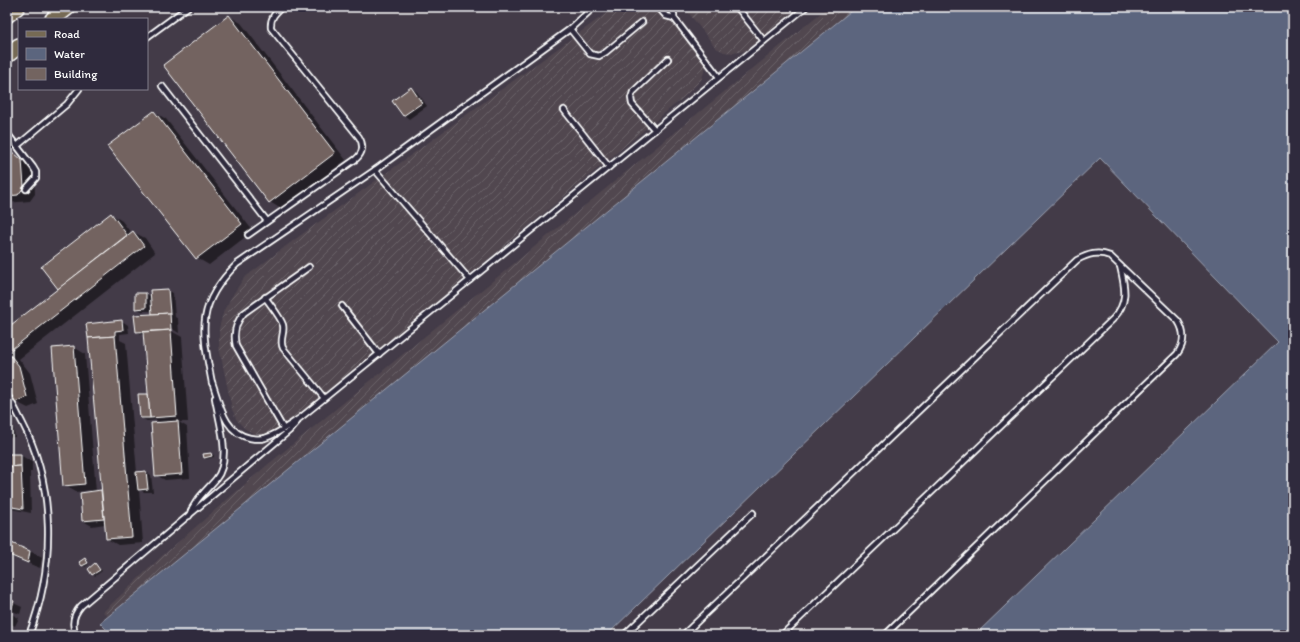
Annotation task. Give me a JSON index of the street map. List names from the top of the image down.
{
  "legend": ["Road", "Water", "Building"]
}
